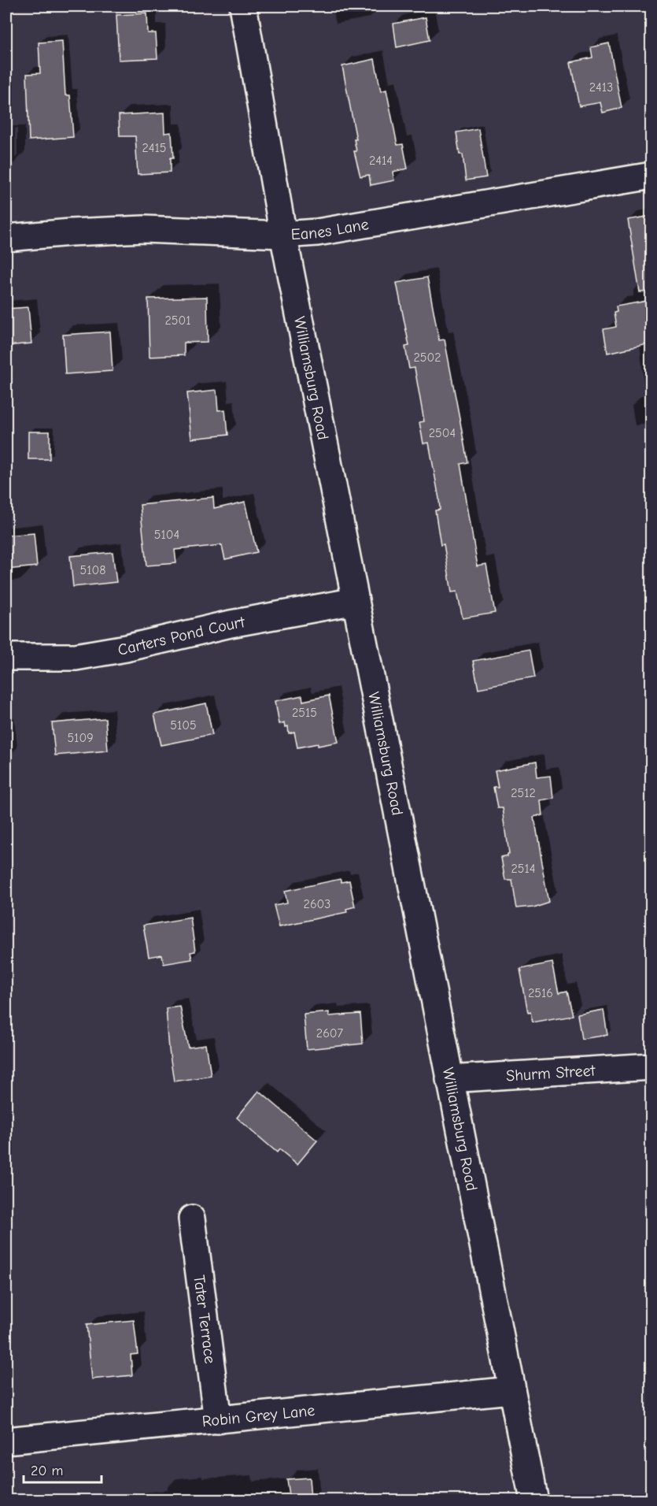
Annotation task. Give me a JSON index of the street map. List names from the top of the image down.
{
  "streets": {
    "street": [
      "Eanes Lane",
      "Williamsburg Road",
      "Carters Pond Court",
      "Shurm Street",
      "Tater Terrace",
      "Robin Grey Lane"
    ]
  },
  "crossings": [
    ["Eanes Lane", "Williamsburg Road"],
    ["Williamsburg Road", "Carters Pond Court"],
    ["Williamsburg Road", "Shurm Street"],
    ["Williamsburg Road", "Robin Grey Lane"],
    ["Tater Terrace", "Robin Grey Lane"]
  ],
  "house_numbers": [
    "2413",
    "2415",
    "2414",
    "2501",
    "2502",
    "2504",
    "5104",
    "5108",
    "2515",
    "5105",
    "5109",
    "2512",
    "2514",
    "2603",
    "2516",
    "2607"
  ],
  "scale_bar": "20 m"
}
